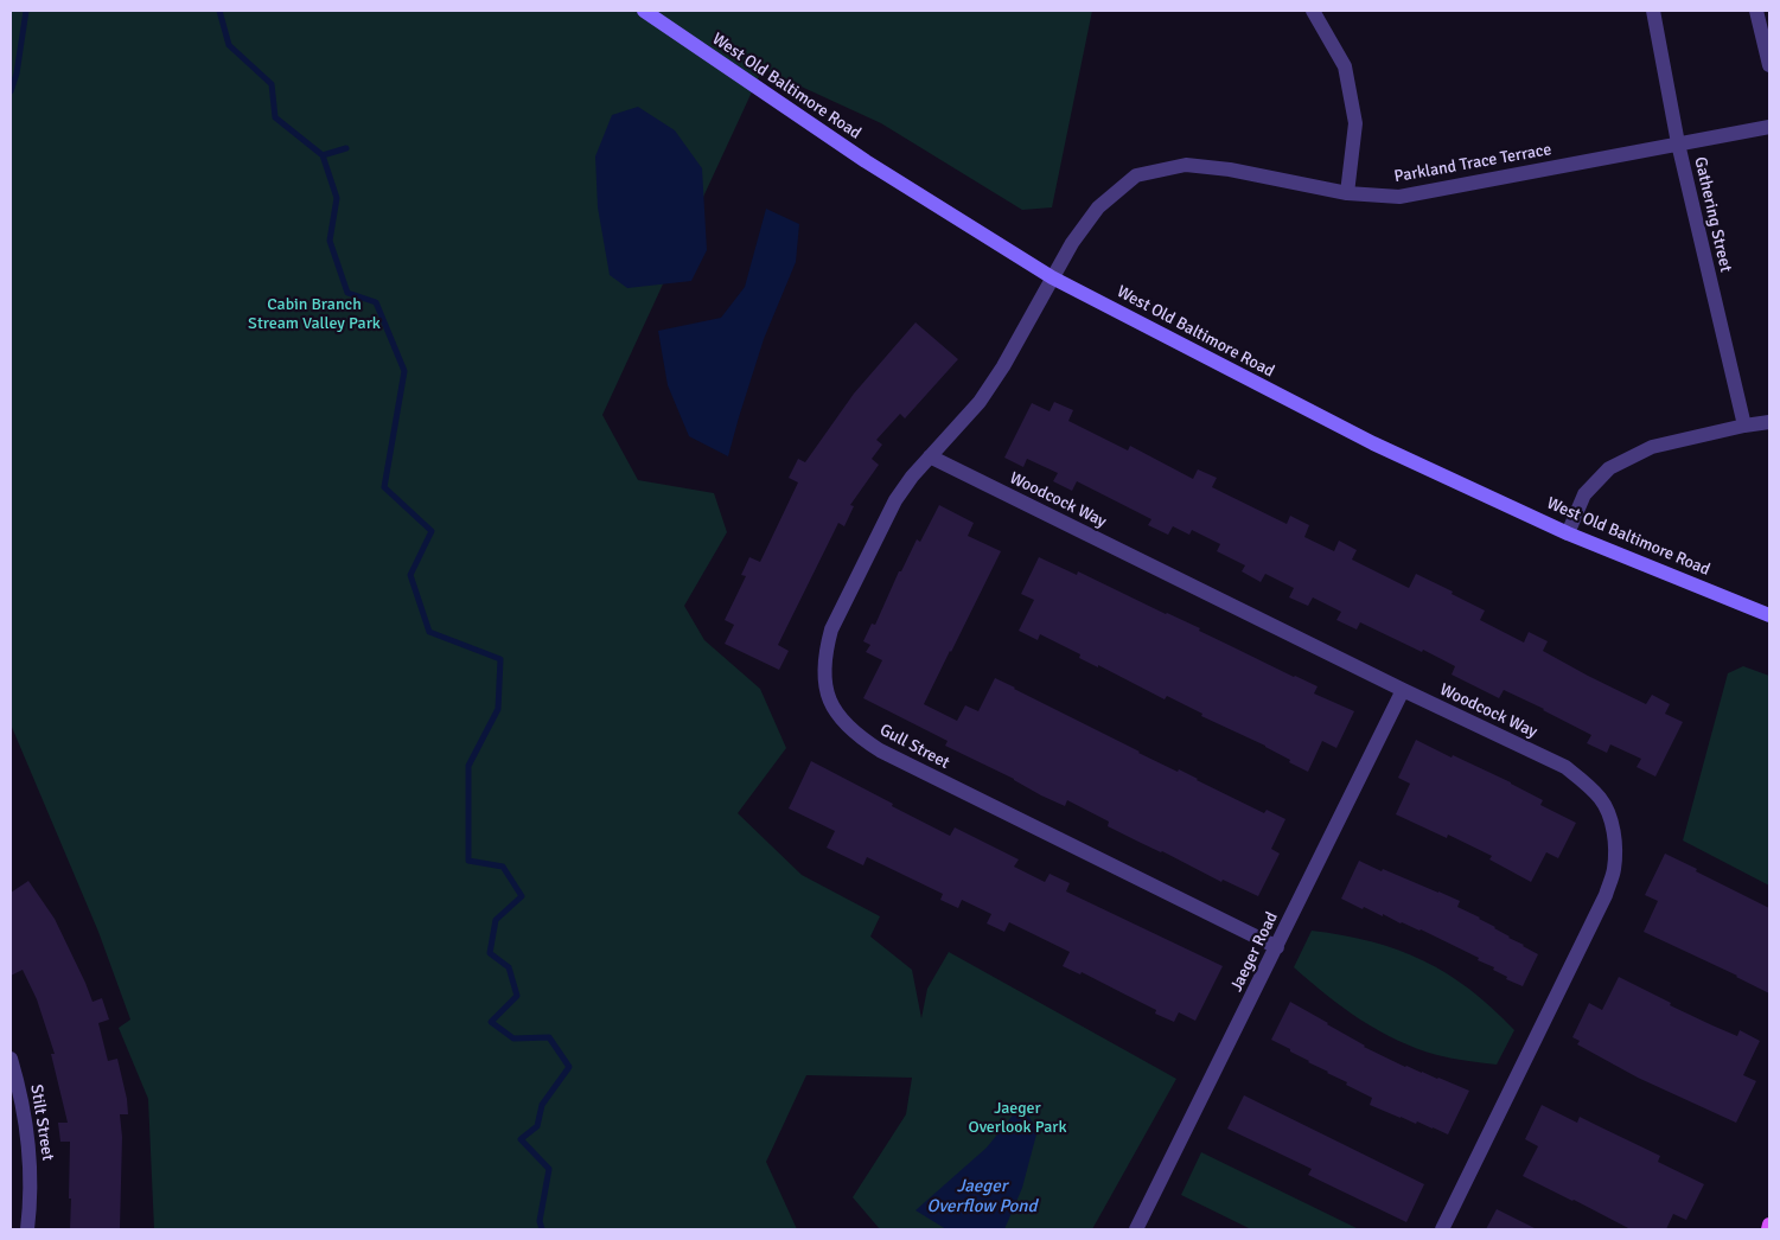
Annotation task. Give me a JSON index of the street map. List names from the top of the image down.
{
  "streets": {
    "street": [
      "West Old Baltimore Road",
      "Parkland Trace Terrace",
      "Gathering Street",
      "Woodcock Way",
      "Gull Street",
      "Jaeger Road",
      "Stilt Street"
    ]
  },
  "crossings": [
    ["West Old Baltimore Road", "Parkland Trace Terrace"],
    ["West Old Baltimore Road", "Gull Street"],
    ["Parkland Trace Terrace", "Gathering Street"],
    ["Parkland Trace Terrace", "Gull Street"],
    ["Woodcock Way", "Gull Street"],
    ["Woodcock Way", "Jaeger Road"],
    ["Gull Street", "Jaeger Road"]
  ],
  "water": ["Jaeger Overflow Pond"],
  "parks": ["Cabin Branch Stream Valley Park", "Jaeger Overlook Park"]
}
